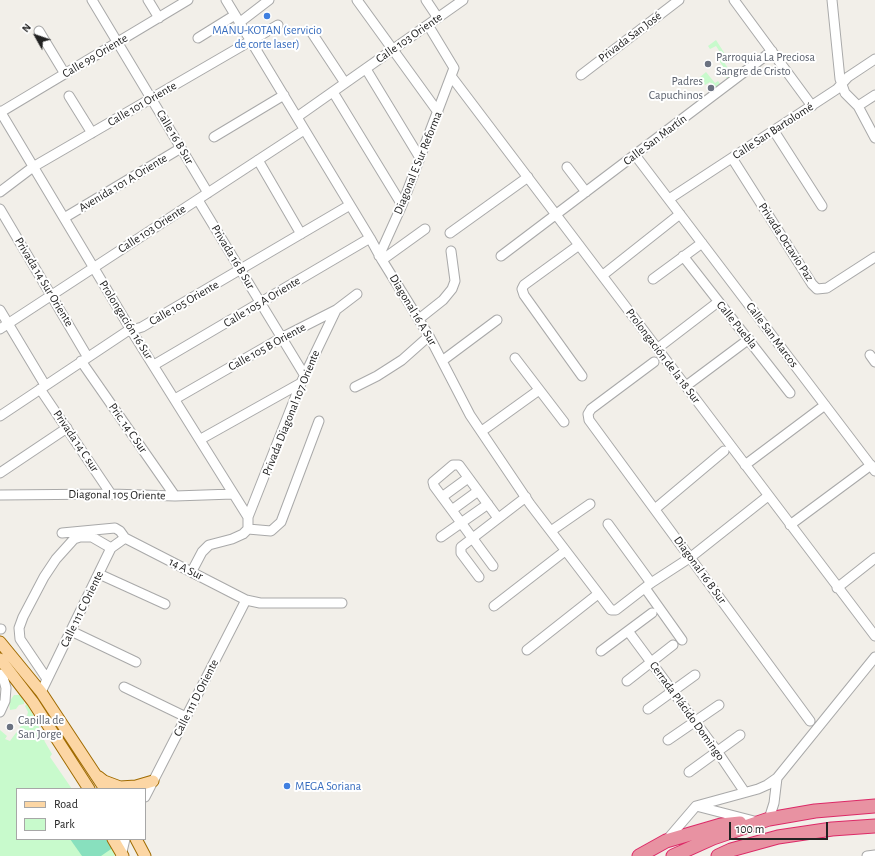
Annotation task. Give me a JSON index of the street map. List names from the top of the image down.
{
  "streets": {
    "street": [
      "Privada San José",
      "Calle 103 Oriente",
      "Calle 99 Oriente",
      "Calle 101 Oriente",
      "Calle San Bartolomé",
      "Calle 16 B Sur",
      "Calle San Martín",
      "Diagonal E Sur Reforma",
      "Avenida 101 A Oriente",
      "Privada Octavio Paz",
      "Privada 16 B Sur",
      "Privada 14 Sur Oriente",
      "Calle 105 A Oriente",
      "Calle 105 Oriente",
      "Diagonal 16 A Sur",
      "Prolongación 16 Sur",
      "Calle Puebla",
      "Calle San Marcos",
      "Calle 105 B Oriente",
      "Prolongación de la 18 Sur",
      "Privada Diagonal 107 Oriente",
      "Pric. 14 C Sur",
      "Privada 14 C sur",
      "Diagonal 105 Oriente",
      "14 A Sur",
      "Diagonal 16 B Sur",
      "Calle 111 C Oriente",
      "Calle 111 D Oriente",
      "Cerrada Plácido Domingo"
    ]
  },
  "crossings": [
    ["Calle 103 Oriente", "Calle 16 B Sur"],
    ["Calle 103 Oriente", "Privada 16 B Sur"],
    ["Calle 103 Oriente", "Privada 14 Sur Oriente"],
    ["Calle 103 Oriente", "Diagonal 16 A Sur"],
    ["Calle 103 Oriente", "Prolongación 16 Sur"],
    ["Calle 103 Oriente", "Prolongación de la 18 Sur"],
    ["Calle 103 Oriente", "Privada 14 C sur"],
    ["Calle 99 Oriente", "Calle 16 B Sur"],
    ["Calle 99 Oriente", "Prolongación 16 Sur"],
    ["Calle 101 Oriente", "Calle 16 B Sur"],
    ["Calle 101 Oriente", "Diagonal 16 A Sur"],
    ["Calle 101 Oriente", "Prolongación 16 Sur"],
    ["Calle San Bartolomé", "Privada Octavio Paz"],
    ["Calle San Bartolomé", "Calle San Marcos"],
    ["Calle 16 B Sur", "Avenida 101 A Oriente"],
    ["Calle San Martín", "Calle San Marcos"],
    ["Calle San Martín", "Prolongación de la 18 Sur"],
    ["Diagonal E Sur Reforma", "Diagonal 16 A Sur"],
    ["Diagonal E Sur Reforma", "Prolongación de la 18 Sur"],
    ["Avenida 101 A Oriente", "Prolongación 16 Sur"],
    ["Privada 16 B Sur", "Calle 105 A Oriente"],
    ["Privada 16 B Sur", "Calle 105 Oriente"],
    ["Privada 16 B Sur", "Calle 105 B Oriente"],
    ["Privada 16 B Sur", "Privada Diagonal 107 Oriente"],
    ["Privada 14 Sur Oriente", "Calle 105 Oriente"],
    ["Privada 14 Sur Oriente", "Pric. 14 C Sur"],
    ["Calle 105 A Oriente", "Diagonal 16 A Sur"],
    ["Calle 105 A Oriente", "Prolongación 16 Sur"],
    ["Calle 105 Oriente", "Diagonal 16 A Sur"],
    ["Calle 105 Oriente", "Prolongación 16 Sur"],
    ["Calle 105 Oriente", "Pric. 14 C Sur"],
    ["Calle 105 Oriente", "Privada 14 C sur"],
    ["Prolongación 16 Sur", "Calle 105 B Oriente"],
    ["Prolongación 16 Sur", "Privada Diagonal 107 Oriente"],
    ["Prolongación 16 Sur", "Diagonal 105 Oriente"],
    ["Calle 105 B Oriente", "Privada Diagonal 107 Oriente"],
    ["Pric. 14 C Sur", "Diagonal 105 Oriente"],
    ["Privada 14 C sur", "Diagonal 105 Oriente"],
    ["14 A Sur", "Calle 111 C Oriente"],
    ["14 A Sur", "Calle 111 D Oriente"]
  ],
  "places": [
    "MANU-KOTAN (servicio de corte laser)",
    "Parroquia La Preciosa Sangre de Cristo",
    "Padres Capuchinos",
    "Capilla de San Jorge",
    "MEGA Soriana"
  ],
  "legend": ["Road", "Park"],
  "scale_bar": "100 m",
  "north": "top left"
}
